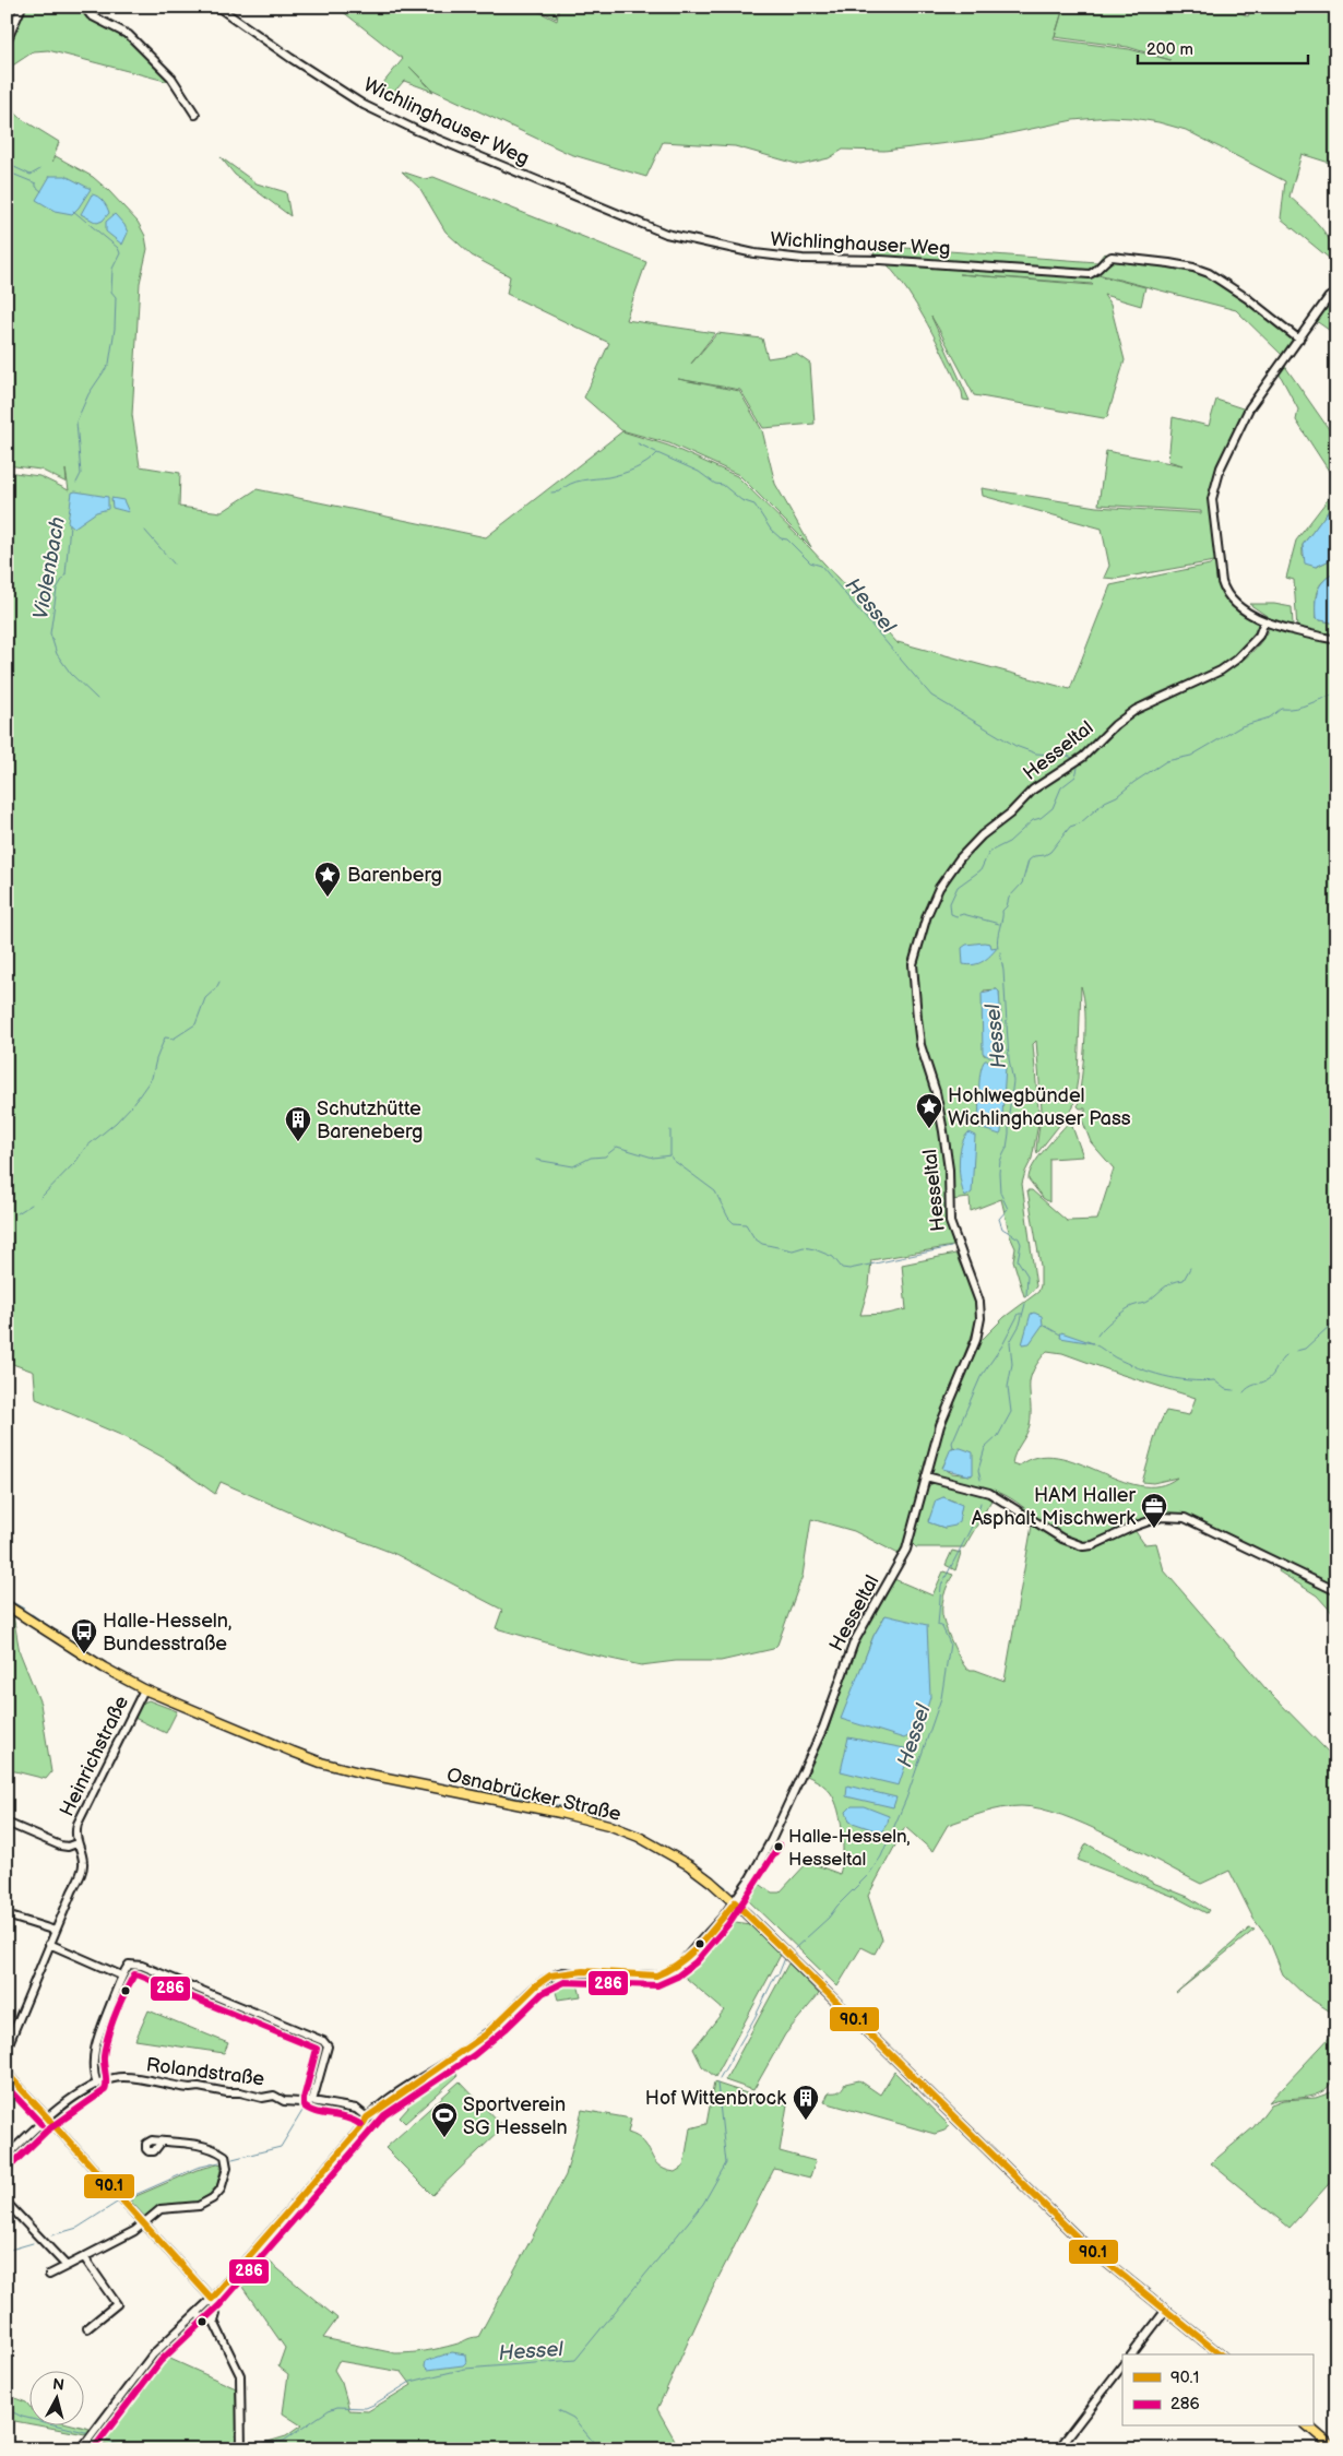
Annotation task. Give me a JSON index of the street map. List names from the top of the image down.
{
  "streets": {
    "main road": ["Osnabrücker Straße"],
    "street": [
      "Wichlinghauser Weg",
      "Hesseltal",
      "Heinrichstraße",
      "Rolandstraße"
    ]
  },
  "crossings": [
    ["Hesseltal", "Osnabrücker Straße"],
    ["Hesseltal", "Rolandstraße"],
    ["Heinrichstraße", "Osnabrücker Straße"]
  ],
  "water": ["Violenbach", "Hessel"],
  "places": {
    "place": ["Barenberg", "Hohlwegbündel Wichlinghauser Pass"],
    "building": ["Schutzhütte Bareneberg", "Hof Wittenbrock"],
    "office": ["HAM Haller Asphalt Mischwerk"],
    "bus stop": ["Halle-Hesseln, Bundesstraße"],
    "other": ["Halle-Hesseln, Hesseltal"],
    "sports": ["Sportverein SG Hesseln"]
  },
  "lines": ["transit line 286", "transit line 90.1"],
  "legend": ["90.1", "286"],
  "scale_bar": "200 m",
  "north": "top"
}
